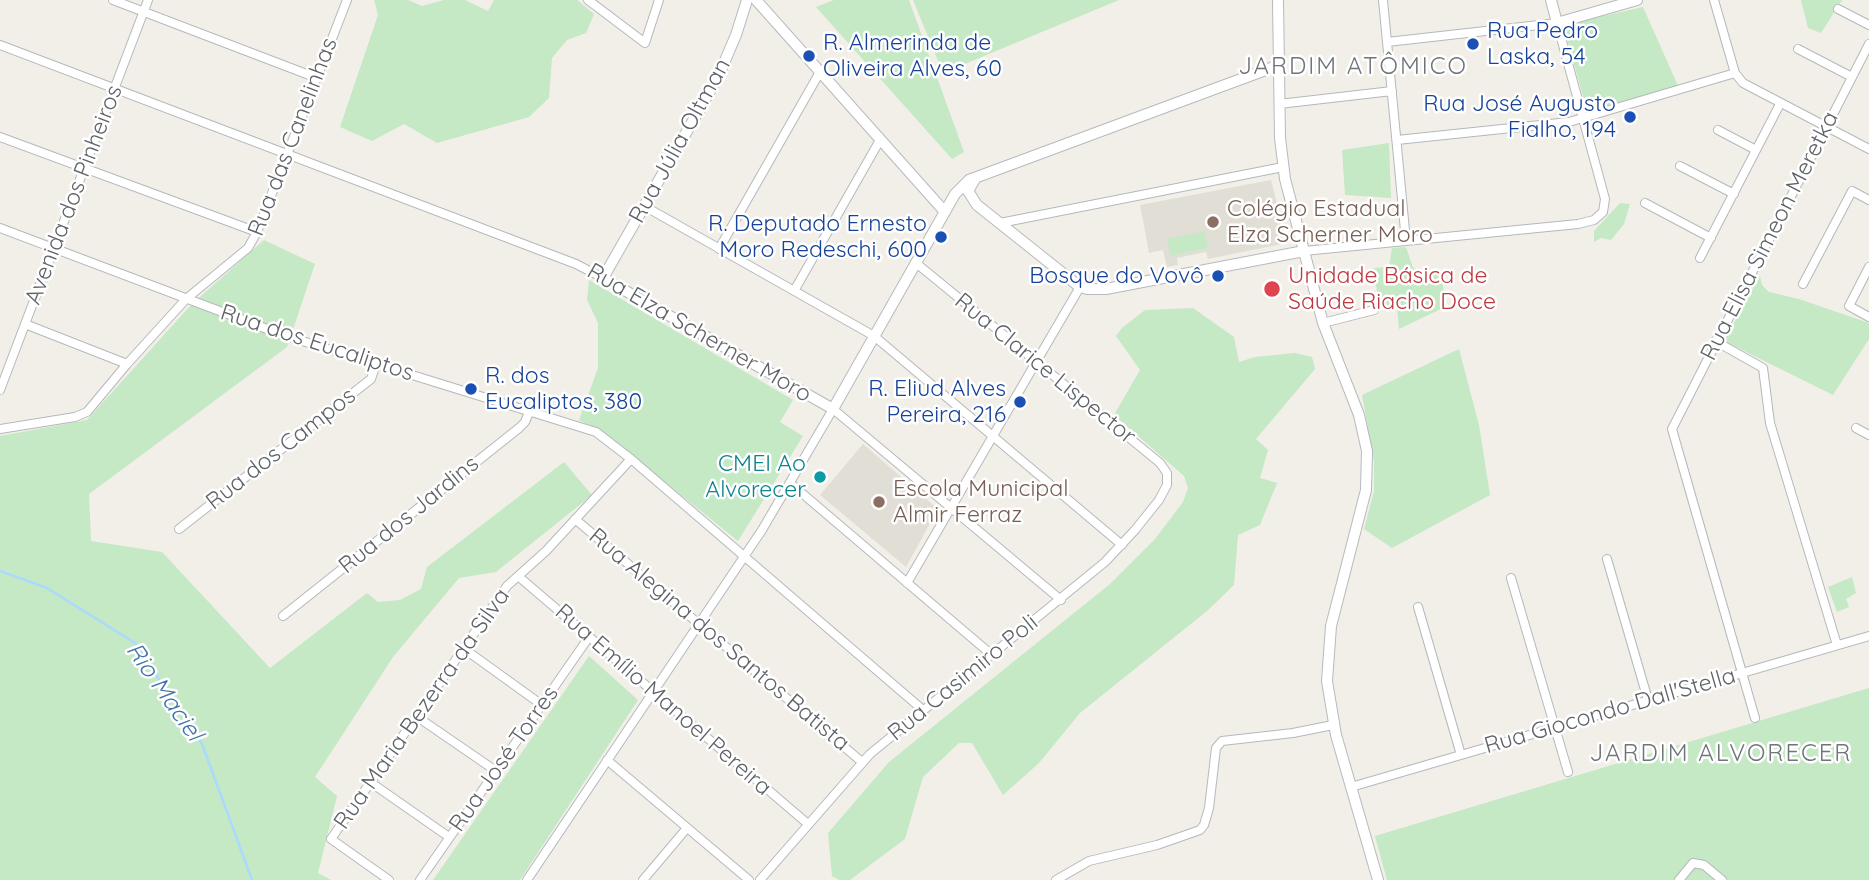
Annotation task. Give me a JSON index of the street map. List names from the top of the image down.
{
  "streets": {
    "street": [
      "Rua das Canelinhas",
      "Rua Júlia Oltman",
      "Avenida dos Pinheiros",
      "Rua Elisa Simeon Meretka",
      "Rua Elza Scherner Moro",
      "Rua dos Eucaliptos",
      "Rua Clarice Lispector",
      "Rua dos Campos",
      "Rua dos Jardins",
      "Rua Alegina dos Santos Batista",
      "Rua Casimiro Poli",
      "Rua Emílio Manoel Pereira",
      "Rua Maria Bezerra da Silva",
      "Rua Giocondo Dall'Stella",
      "Rua José Torres"
    ]
  },
  "crossings": [
    ["Rua das Canelinhas", "Rua Elza Scherner Moro"],
    ["Rua das Canelinhas", "Rua dos Eucaliptos"],
    ["Rua Júlia Oltman", "Rua Elza Scherner Moro"],
    ["Avenida dos Pinheiros", "Rua Elza Scherner Moro"],
    ["Avenida dos Pinheiros", "Rua dos Eucaliptos"],
    ["Rua Elisa Simeon Meretka", "Rua Giocondo Dall'Stella"],
    ["Rua Elza Scherner Moro", "Rua Casimiro Poli"],
    ["Rua dos Eucaliptos", "Rua dos Campos"],
    ["Rua dos Eucaliptos", "Rua dos Jardins"],
    ["Rua dos Eucaliptos", "Rua Casimiro Poli"],
    ["Rua dos Eucaliptos", "Rua Maria Bezerra da Silva"],
    ["Rua Clarice Lispector", "Rua Casimiro Poli"],
    ["Rua Alegina dos Santos Batista", "Rua Casimiro Poli"],
    ["Rua Alegina dos Santos Batista", "Rua Maria Bezerra da Silva"],
    ["Rua Casimiro Poli", "Rua Emílio Manoel Pereira"],
    ["Rua Emílio Manoel Pereira", "Rua Maria Bezerra da Silva"],
    ["Rua Emílio Manoel Pereira", "Rua José Torres"]
  ],
  "districts": ["JARDIM ATÔMICO", "JARDIM ALVORECER"],
  "water": ["Rio Maciel"],
  "places": [
    "Rua Pedro Laska, 54",
    "R. Almerinda de Oliveira Alves, 60",
    "Rua José Augusto Fialho, 194",
    "Colégio Estadual Elza Scherner Moro",
    "R. Deputado Ernesto Moro Redeschi, 600",
    "Bosque do Vovô",
    "Unidade Básica de Saúde Riacho Doce",
    "R. dos Eucaliptos, 380",
    "R. Eliud Alves Pereira, 216",
    "CMEI Ao Alvorecer",
    "Escola Municipal Almir Ferraz"
  ]
}
